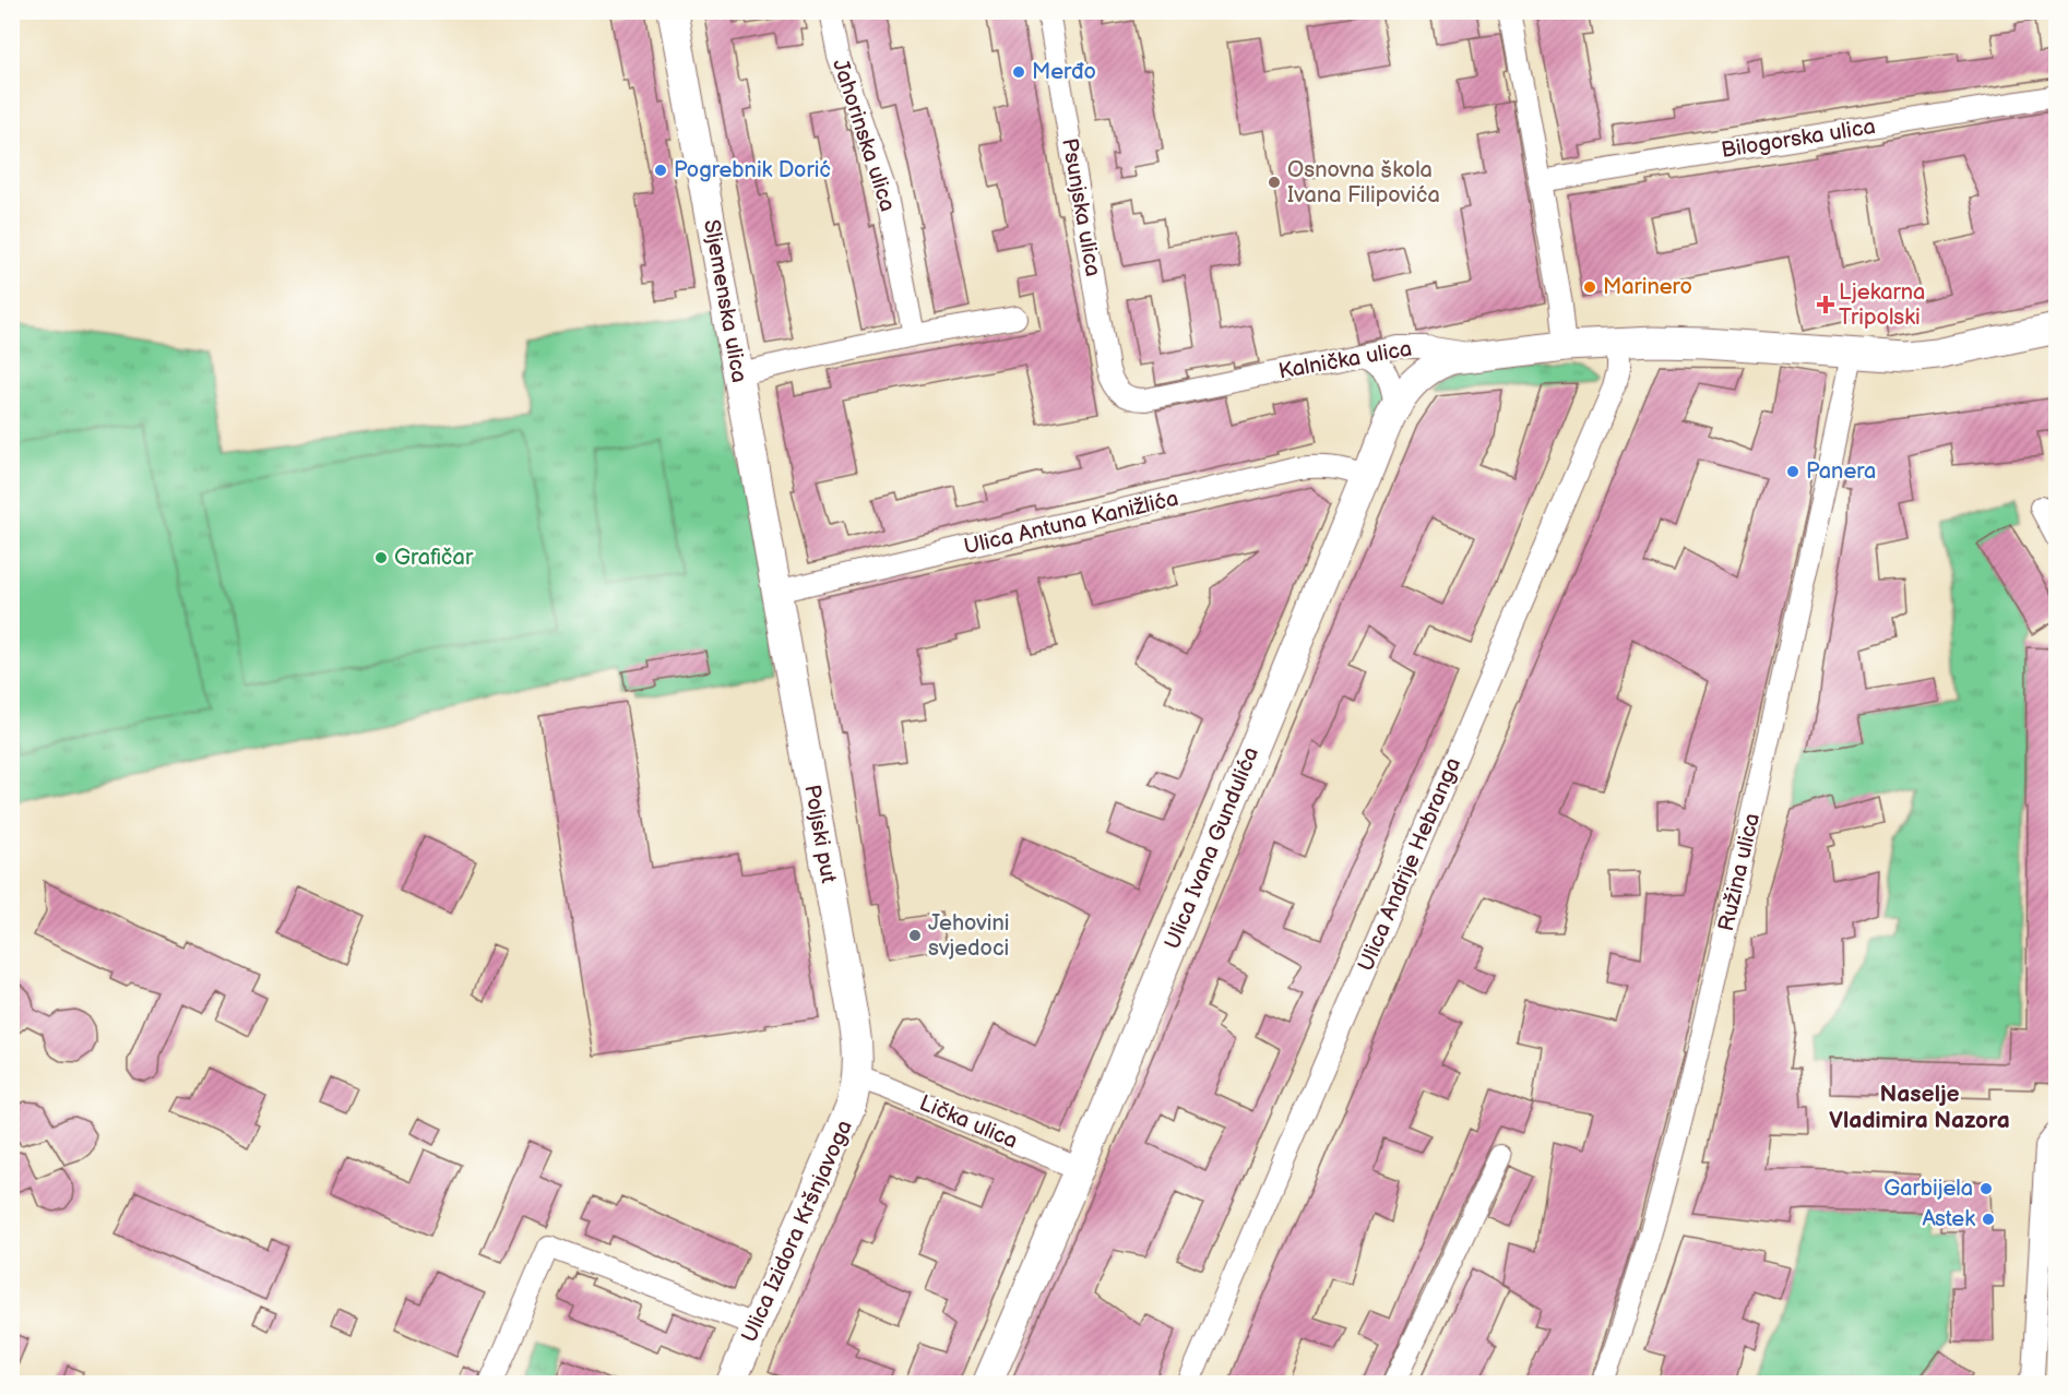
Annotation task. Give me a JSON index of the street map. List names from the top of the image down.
{
  "streets": {
    "main road": [
      "Sljemenska ulica",
      "Kalnička ulica",
      "Poljski put",
      "Ulica Ivana Gundulića",
      "Ulica Izidora Kršnjavoga"
    ],
    "street": [
      "Jahorinska ulica",
      "Bilogorska ulica",
      "Psunjska ulica",
      "Ulica Antuna Kanižlića",
      "Ulica Andrije Hebranga",
      "Ružina ulica",
      "Lička ulica"
    ]
  },
  "crossings": [
    ["Psunjska ulica", "Kalnička ulica"],
    ["Sljemenska ulica", "Ulica Antuna Kanižlića"],
    ["Sljemenska ulica", "Poljski put"],
    ["Kalnička ulica", "Ulica Ivana Gundulića"],
    ["Kalnička ulica", "Ulica Andrije Hebranga"],
    ["Kalnička ulica", "Ružina ulica"],
    ["Ulica Antuna Kanižlića", "Poljski put"],
    ["Ulica Antuna Kanižlića", "Ulica Ivana Gundulića"],
    ["Poljski put", "Lička ulica"],
    ["Poljski put", "Ulica Izidora Kršnjavoga"],
    ["Ulica Ivana Gundulića", "Lička ulica"],
    ["Lička ulica", "Ulica Izidora Kršnjavoga"]
  ],
  "districts": ["Naselje Vladimira Nazora"],
  "places": {
    "other": [
      "Merđo",
      "Pogrebnik Dorić",
      "Osnovna škola Ivana Filipovića",
      "Marinero",
      "Panera",
      "Grafičar",
      "Jehovini svjedoci",
      "Garbijela",
      "Astek"
    ],
    "health": ["Ljekarna Tripolski"]
  }
}
